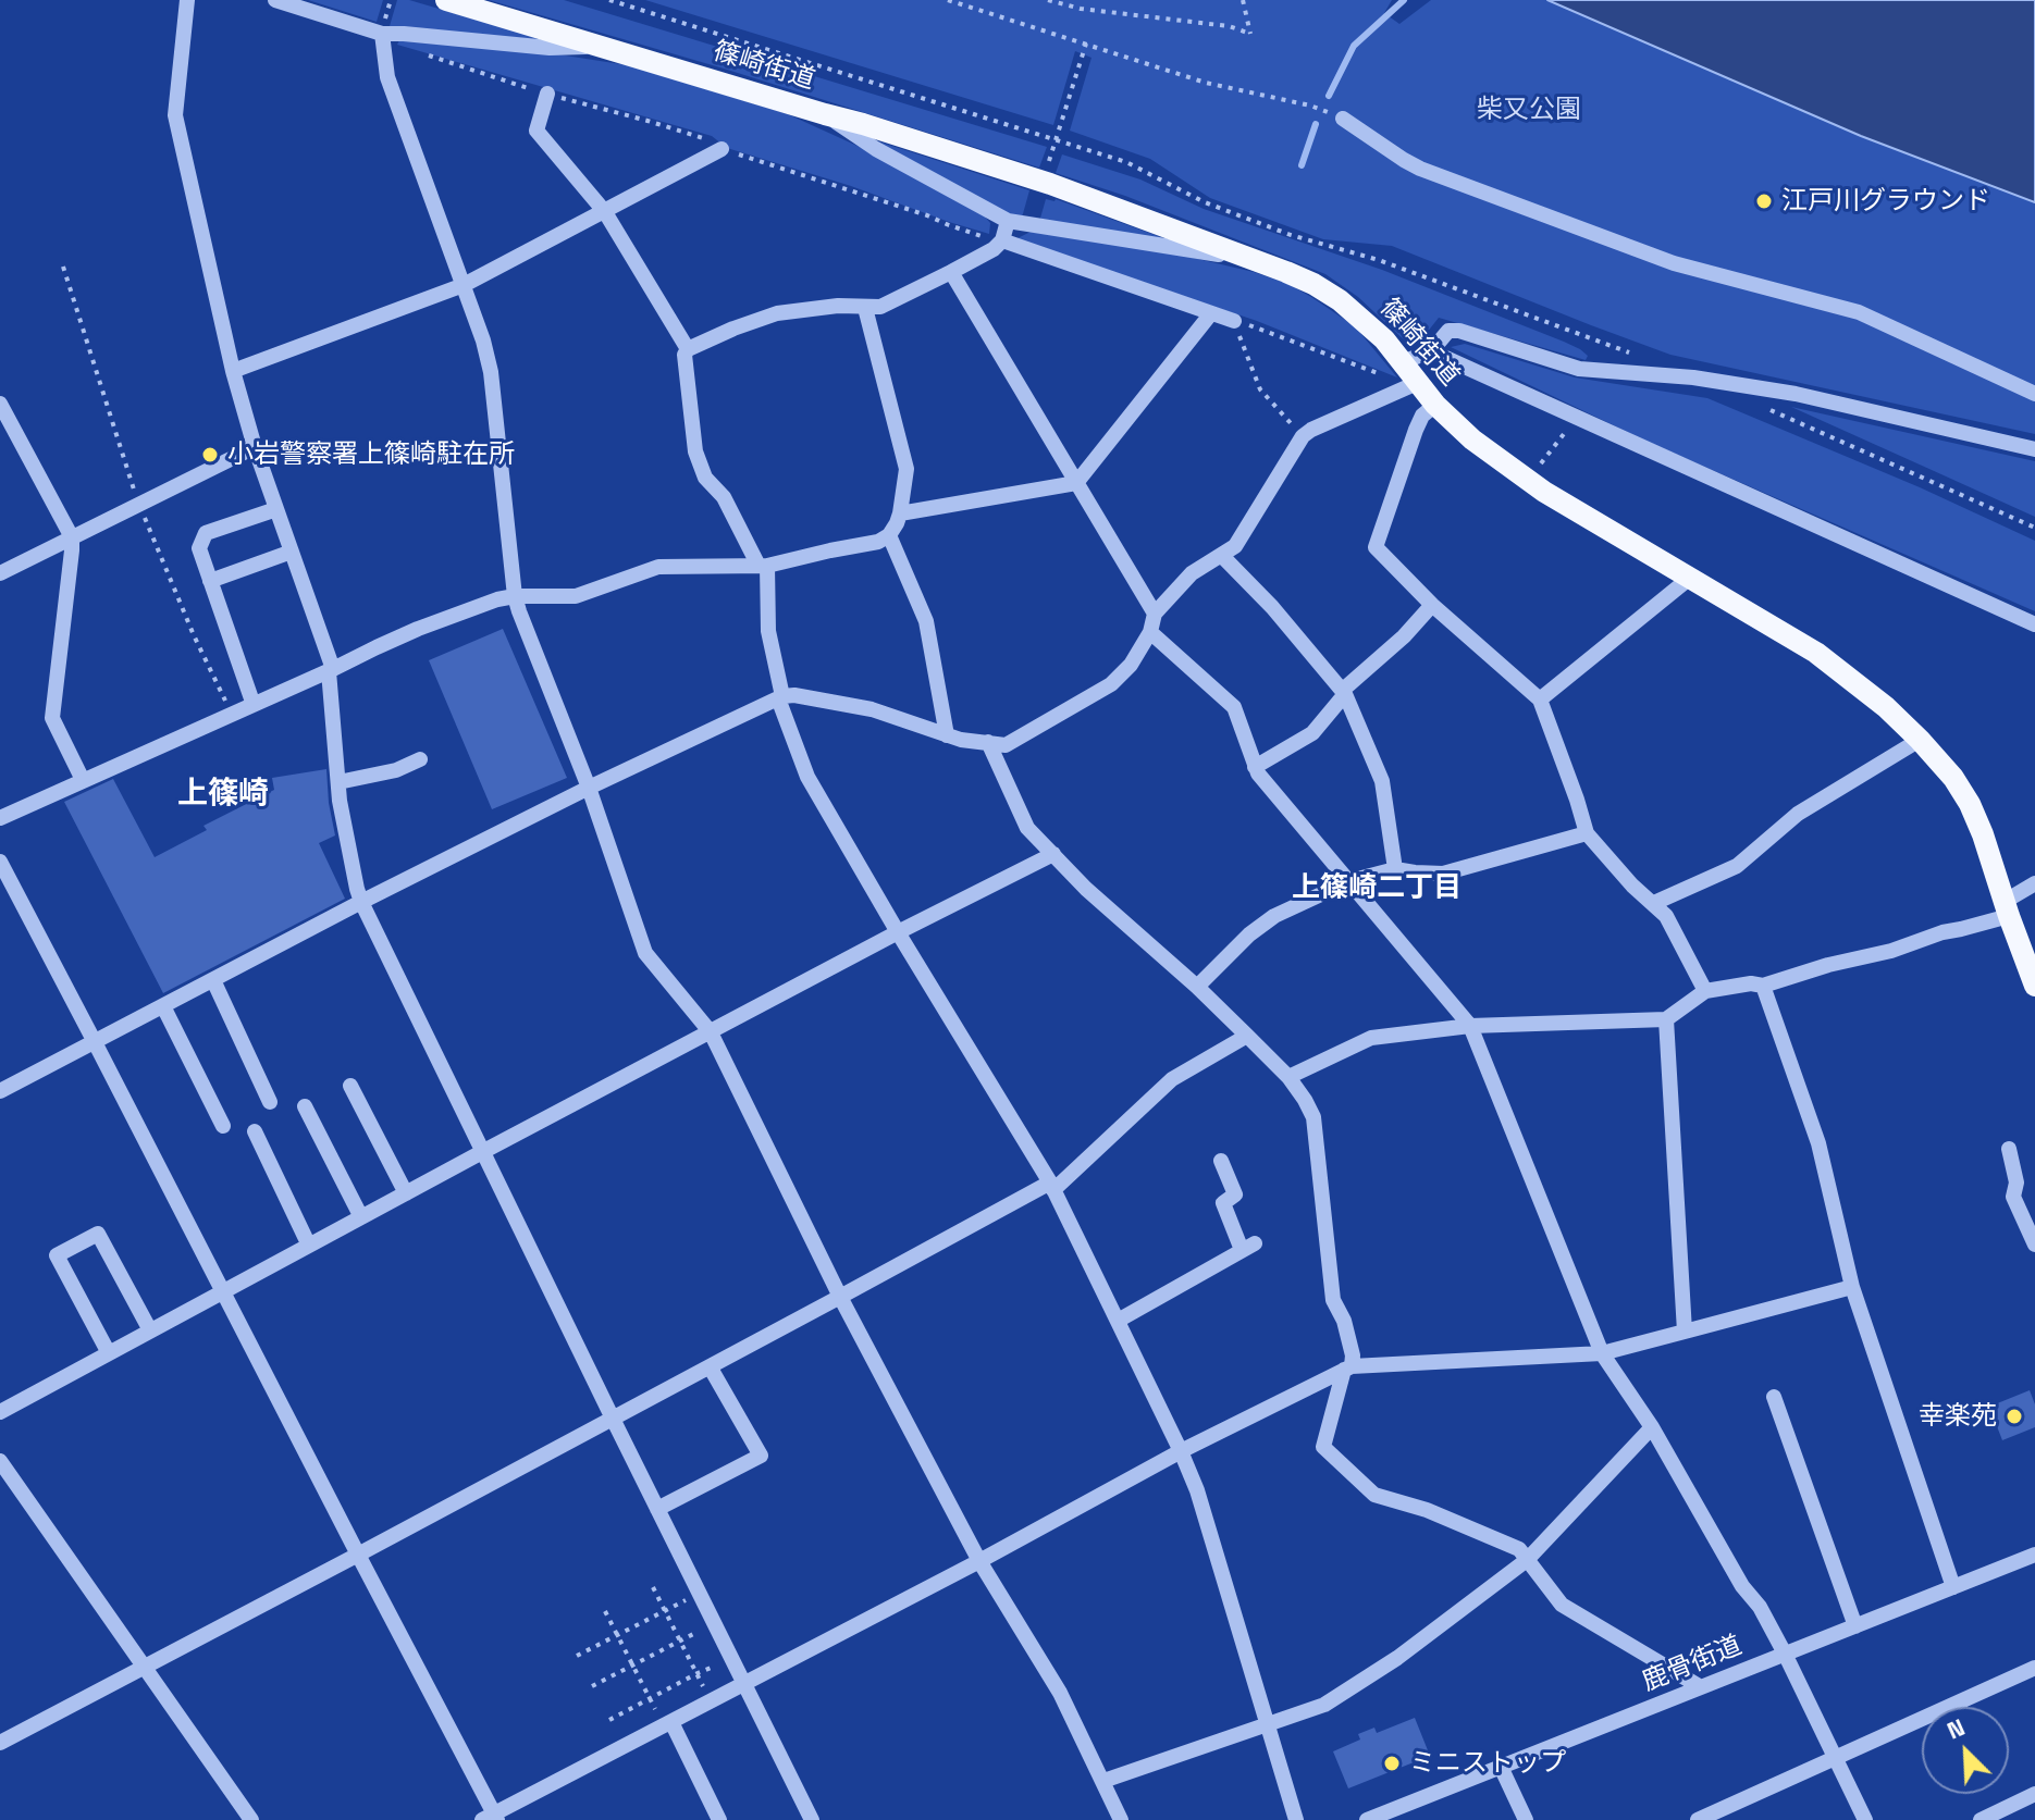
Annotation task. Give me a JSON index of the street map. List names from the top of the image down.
{
  "streets": {
    "main road": ["篠崎街道"],
    "street": ["鹿骨街道"]
  },
  "districts": ["上篠崎", "上篠崎二丁目"],
  "parks": ["柴又公園"],
  "places": [
    "江戸川グラウンド",
    "小岩警察署上篠崎駐在所",
    "幸楽苑",
    "ミニストップ"
  ],
  "north": "top left"
}
